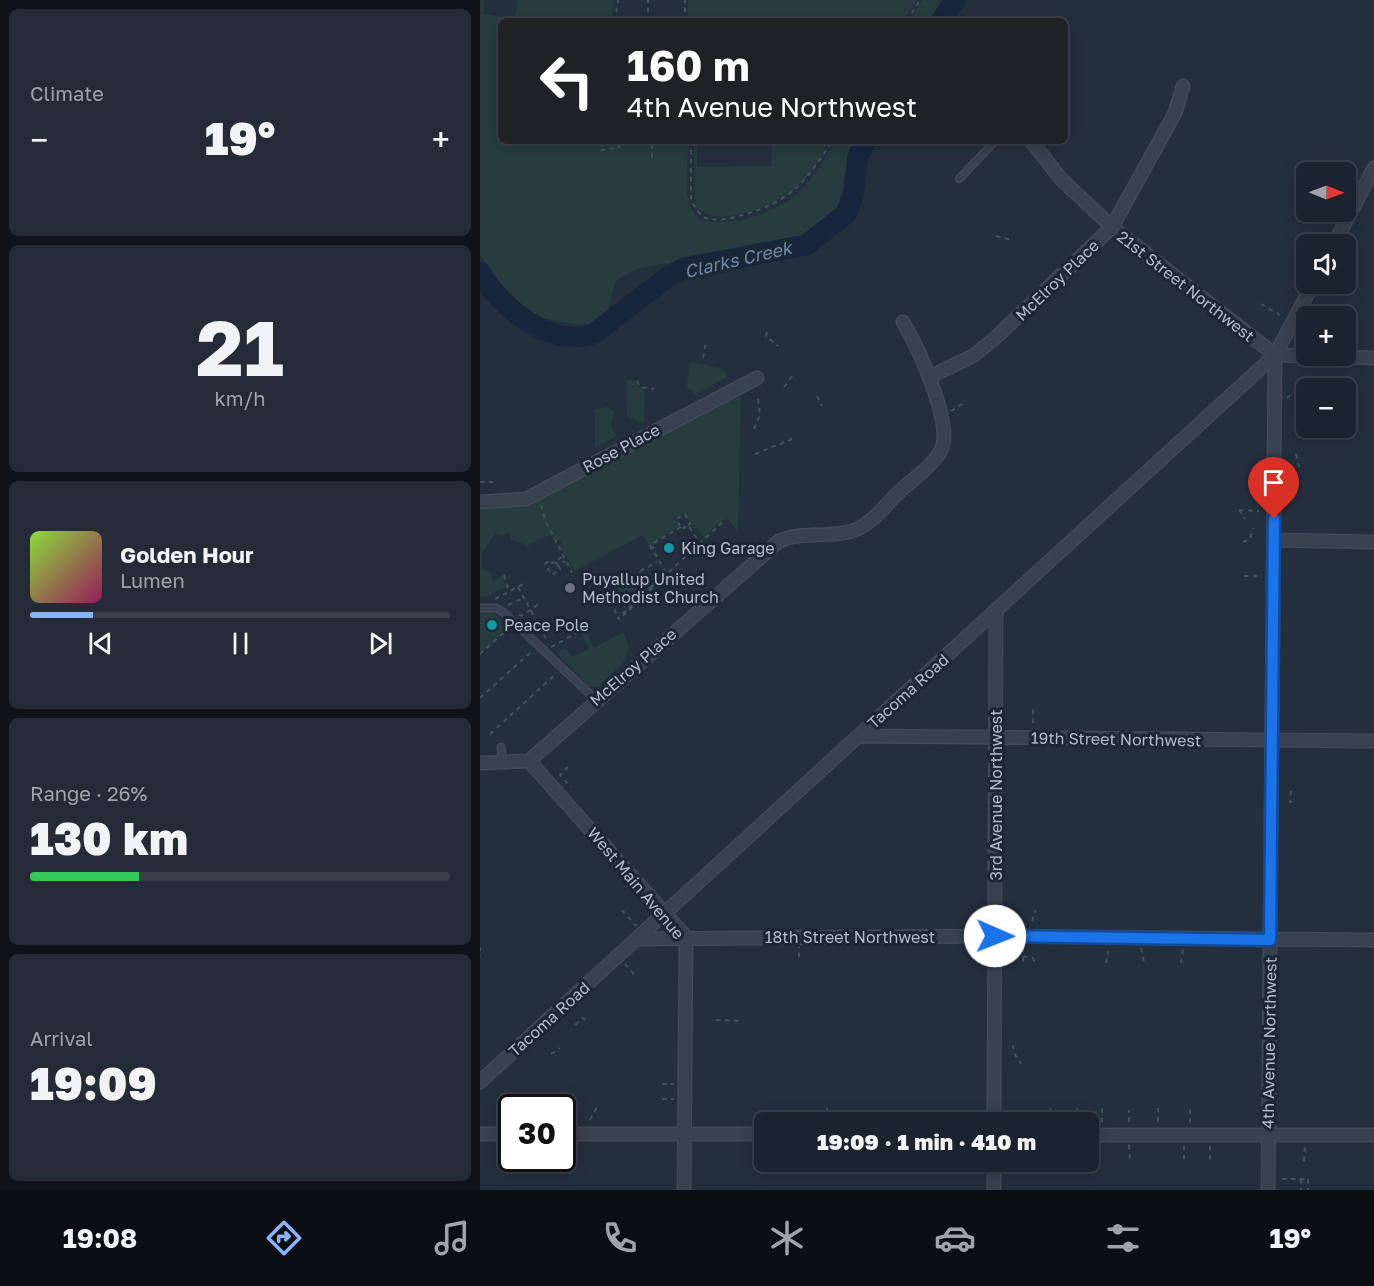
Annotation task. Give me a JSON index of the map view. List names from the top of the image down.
{
  "streets": {
    "street": [
      "McElroy Place",
      "21st Street Northwest",
      "Rose Place",
      "Tacoma Road",
      "19th Street Northwest",
      "3rd Avenue Northwest",
      "West Main Avenue",
      "18th Street Northwest",
      "4th Avenue Northwest"
    ]
  },
  "crossings": [
    ["McElroy Place", "21st Street Northwest"],
    ["McElroy Place", "West Main Avenue"],
    ["21st Street Northwest", "Tacoma Road"],
    ["21st Street Northwest", "4th Avenue Northwest"],
    ["Tacoma Road", "19th Street Northwest"],
    ["Tacoma Road", "3rd Avenue Northwest"],
    ["Tacoma Road", "West Main Avenue"],
    ["Tacoma Road", "18th Street Northwest"],
    ["Tacoma Road", "4th Avenue Northwest"],
    ["19th Street Northwest", "3rd Avenue Northwest"],
    ["19th Street Northwest", "4th Avenue Northwest"],
    ["3rd Avenue Northwest", "18th Street Northwest"],
    ["West Main Avenue", "18th Street Northwest"],
    ["18th Street Northwest", "4th Avenue Northwest"]
  ],
  "water": ["Clarks Creek"],
  "places": ["King Garage", "Puyallup United Methodist Church", "Peace Pole"],
  "north": "right",
  "page": {
    "tile": [
      "Climate",
      ["21", "km/h"],
      ["Range · 26%", "130 km"],
      ["Arrival", "19:09"]
    ],
    "turn": ["160 m", "4th Avenue Northwest"],
    "heat": ["−", "19°", "+"],
    "map_buttons": ["+", "−"],
    "song": ["Golden Hour", "Lumen"],
    "limit": "30",
    "trip": "19:09 · 1 min · 410 m",
    "tabs": ["19:08", "19°"]
  }
}
